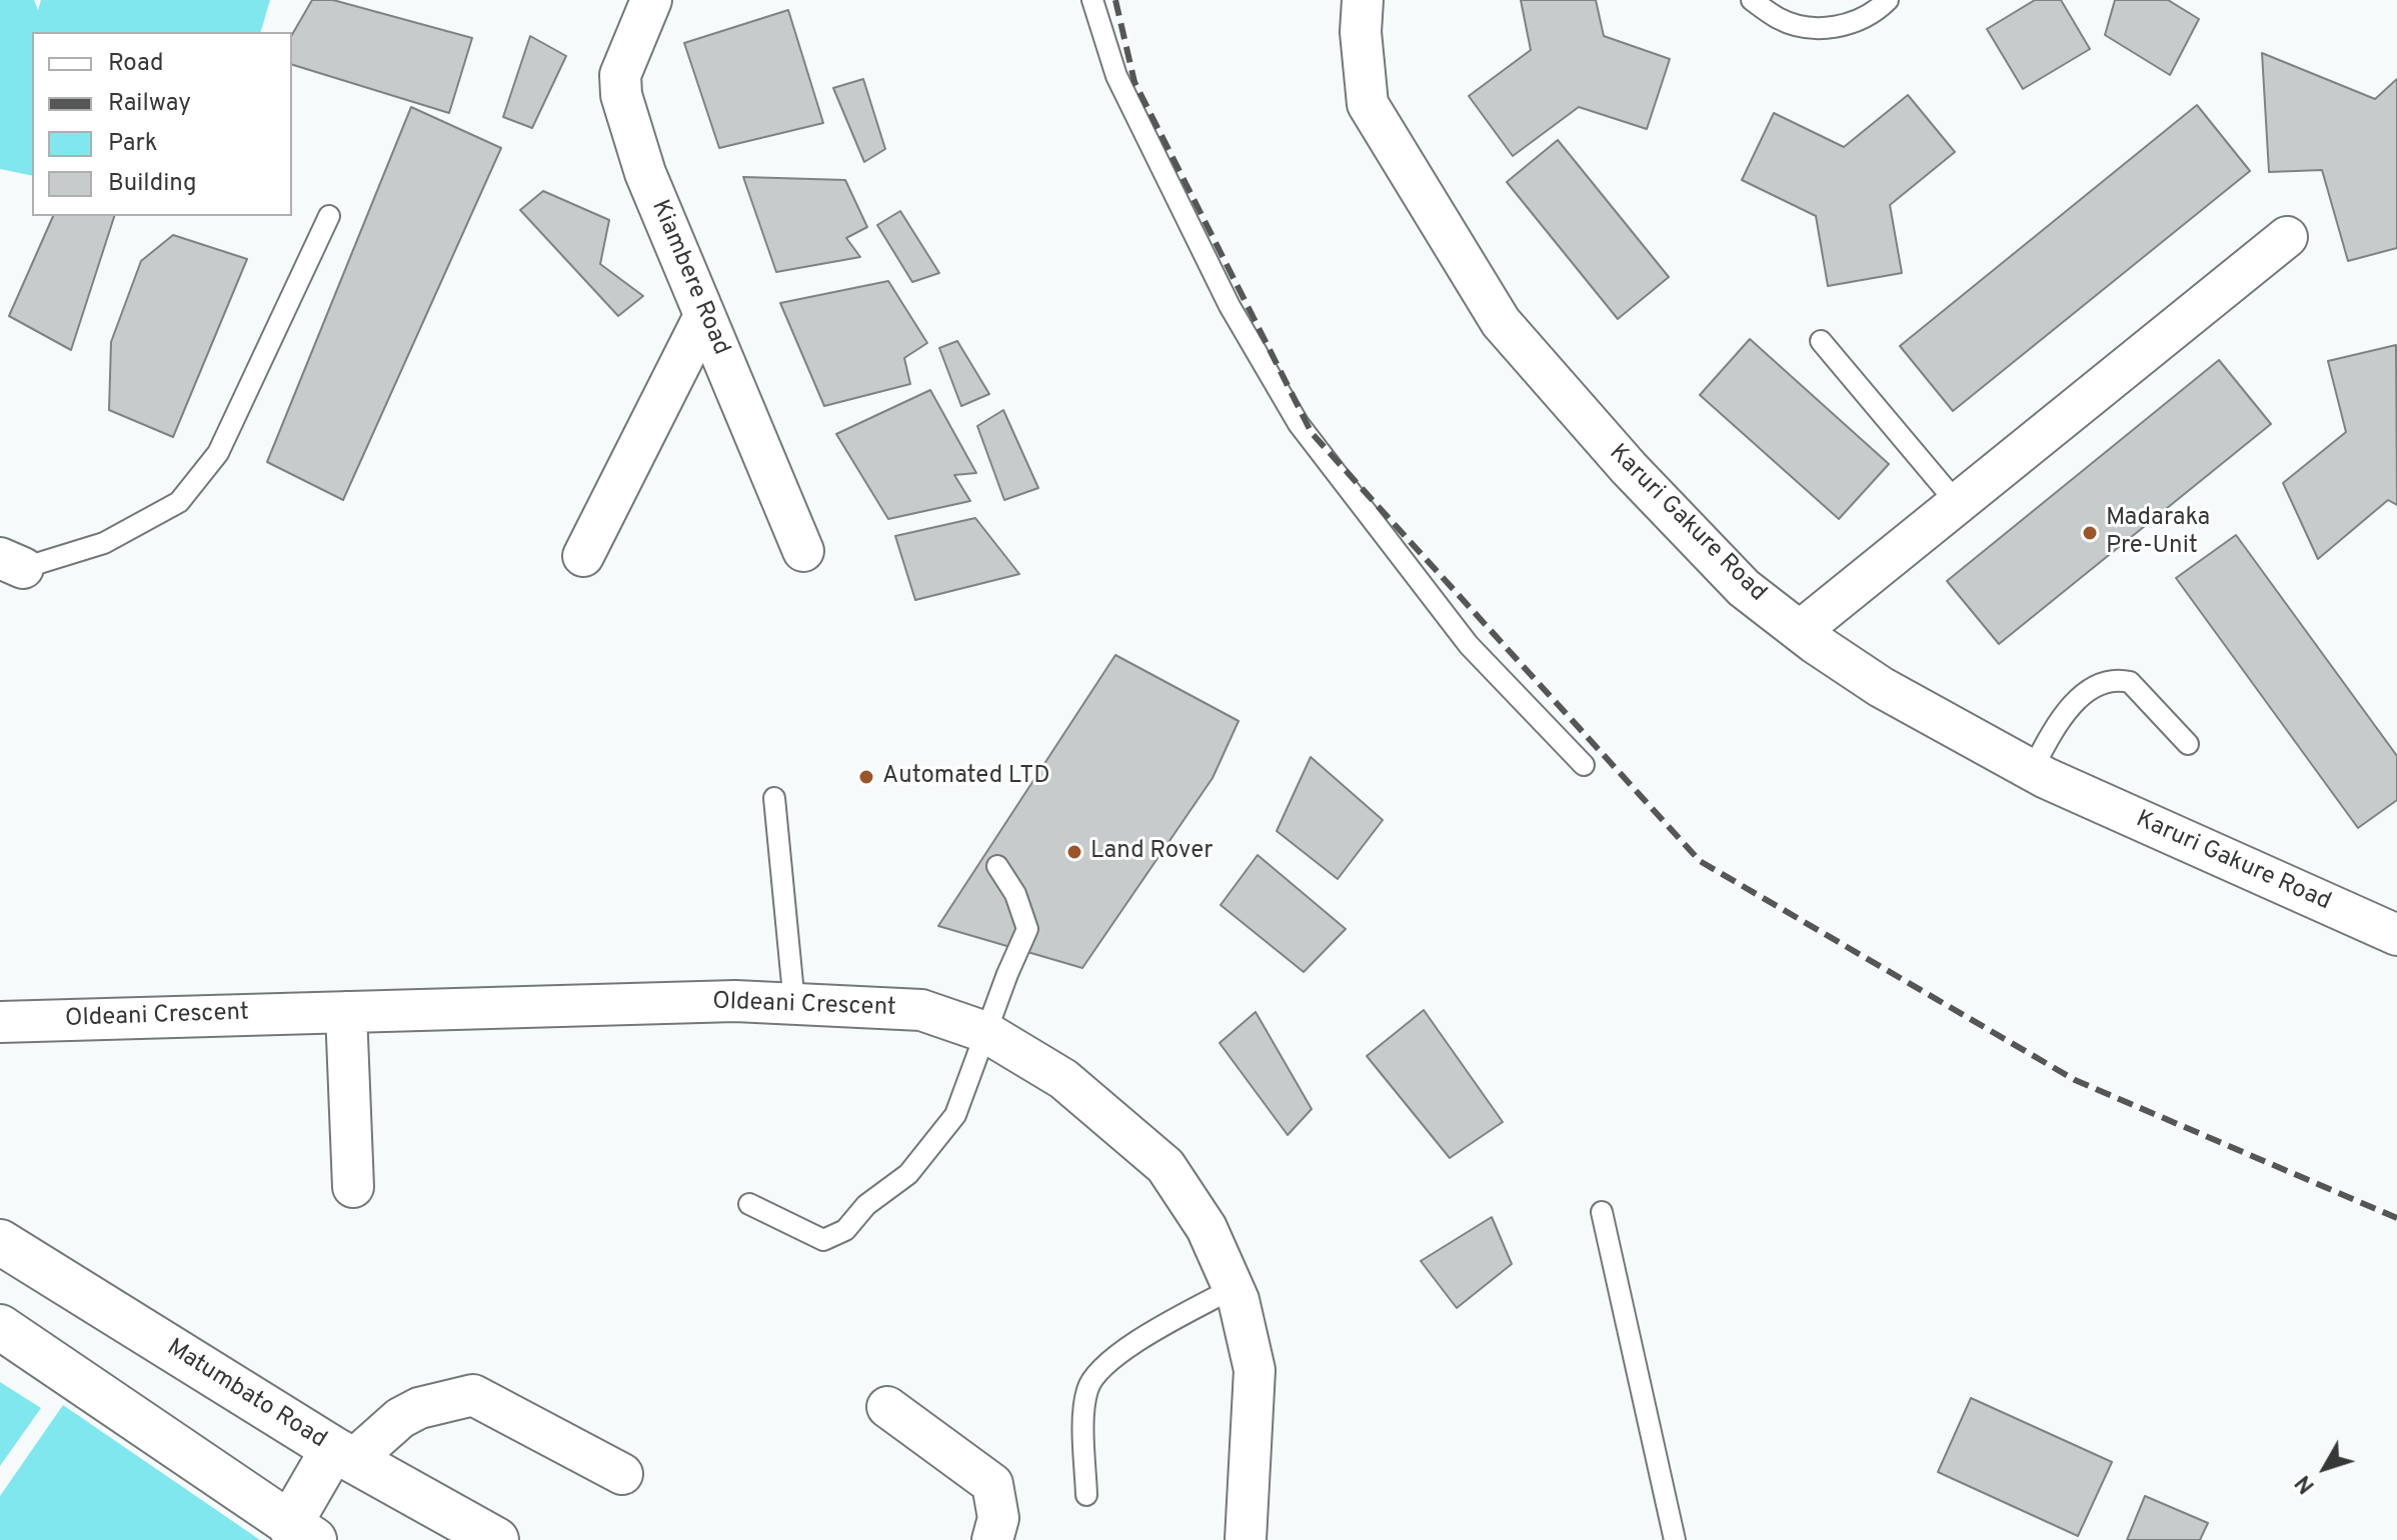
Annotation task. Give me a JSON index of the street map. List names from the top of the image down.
{
  "streets": {
    "street": [
      "Kiambere Road",
      "Karuri Gakure Road",
      "Oldeani Crescent",
      "Matumbato Road"
    ]
  },
  "places": ["Madaraka Pre-Unit", "Automated LTD", "Land Rover"],
  "legend": [
    "Road",
    "Railway",
    "Park",
    "Building"
  ],
  "north": "bottom left"
}
